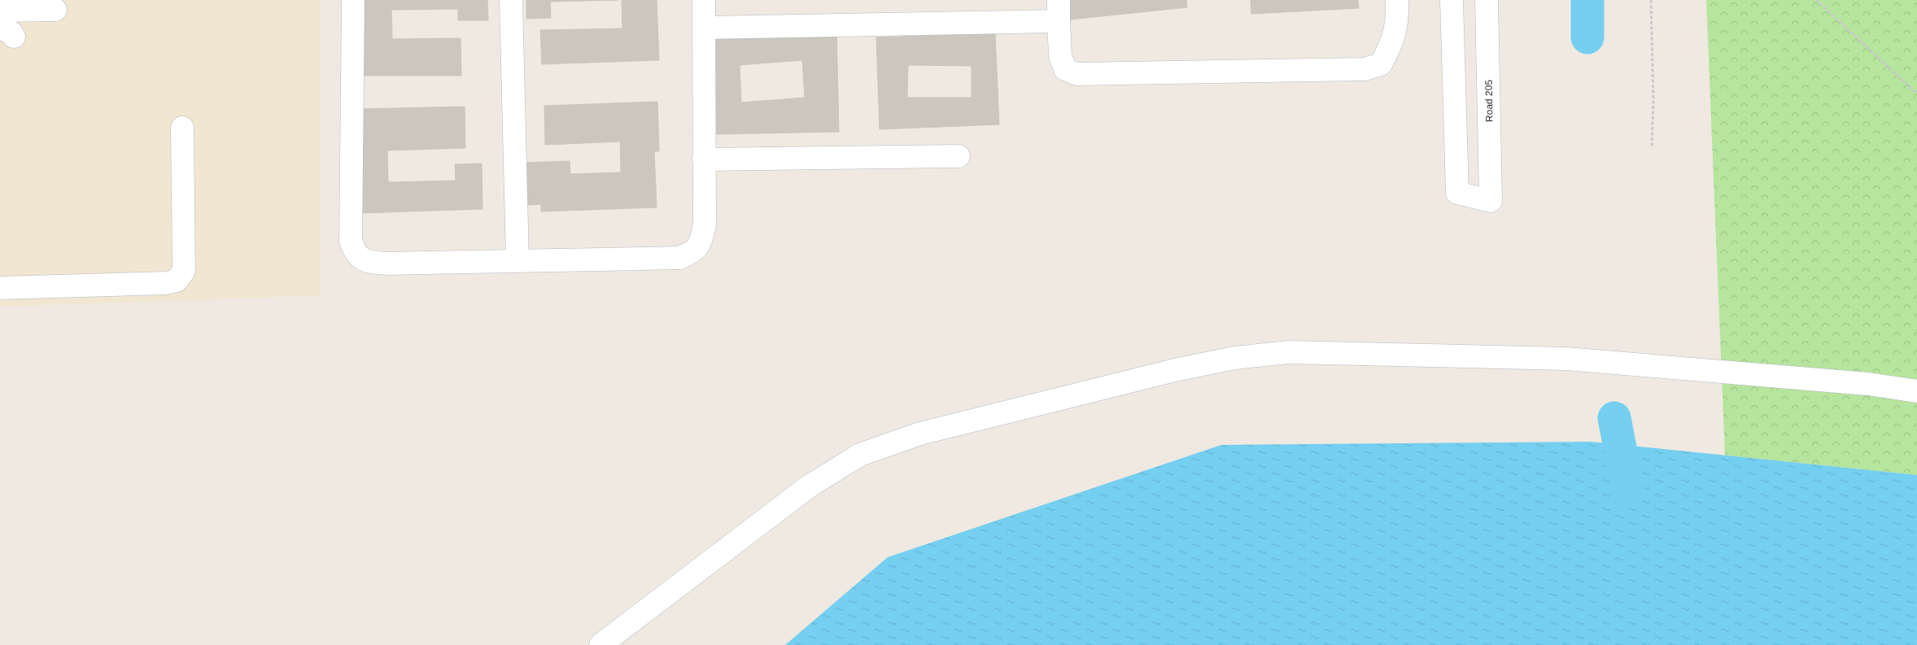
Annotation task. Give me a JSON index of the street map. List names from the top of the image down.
{
  "streets": {
    "street": ["Road 205"]
  }
}
